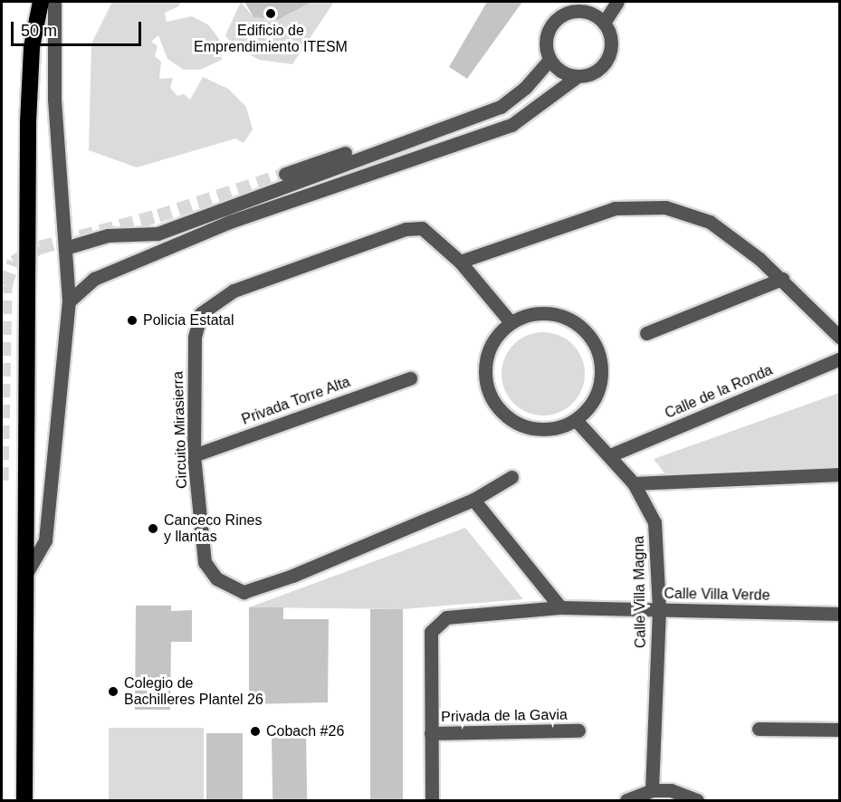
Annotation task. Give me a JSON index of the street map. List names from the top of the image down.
{
  "streets": {
    "street": [
      "Calle de la Ronda",
      "Privada Torre Alta",
      "Circuito Mirasierra",
      "Calle Villa Magna",
      "Calle Villa Verde",
      "Privada de la Gavia"
    ]
  },
  "crossings": [
    ["Calle de la Ronda", "Calle Villa Magna"],
    ["Privada Torre Alta", "Circuito Mirasierra"],
    ["Calle Villa Magna", "Calle Villa Verde"]
  ],
  "places": [
    "Edificio de Emprendimiento ITESM",
    "Policia Estatal",
    "Canceco Rines y llantas",
    "Colegio de Bachilleres Plantel 26",
    "Cobach #26"
  ],
  "scale_bar": "50 m"
}
